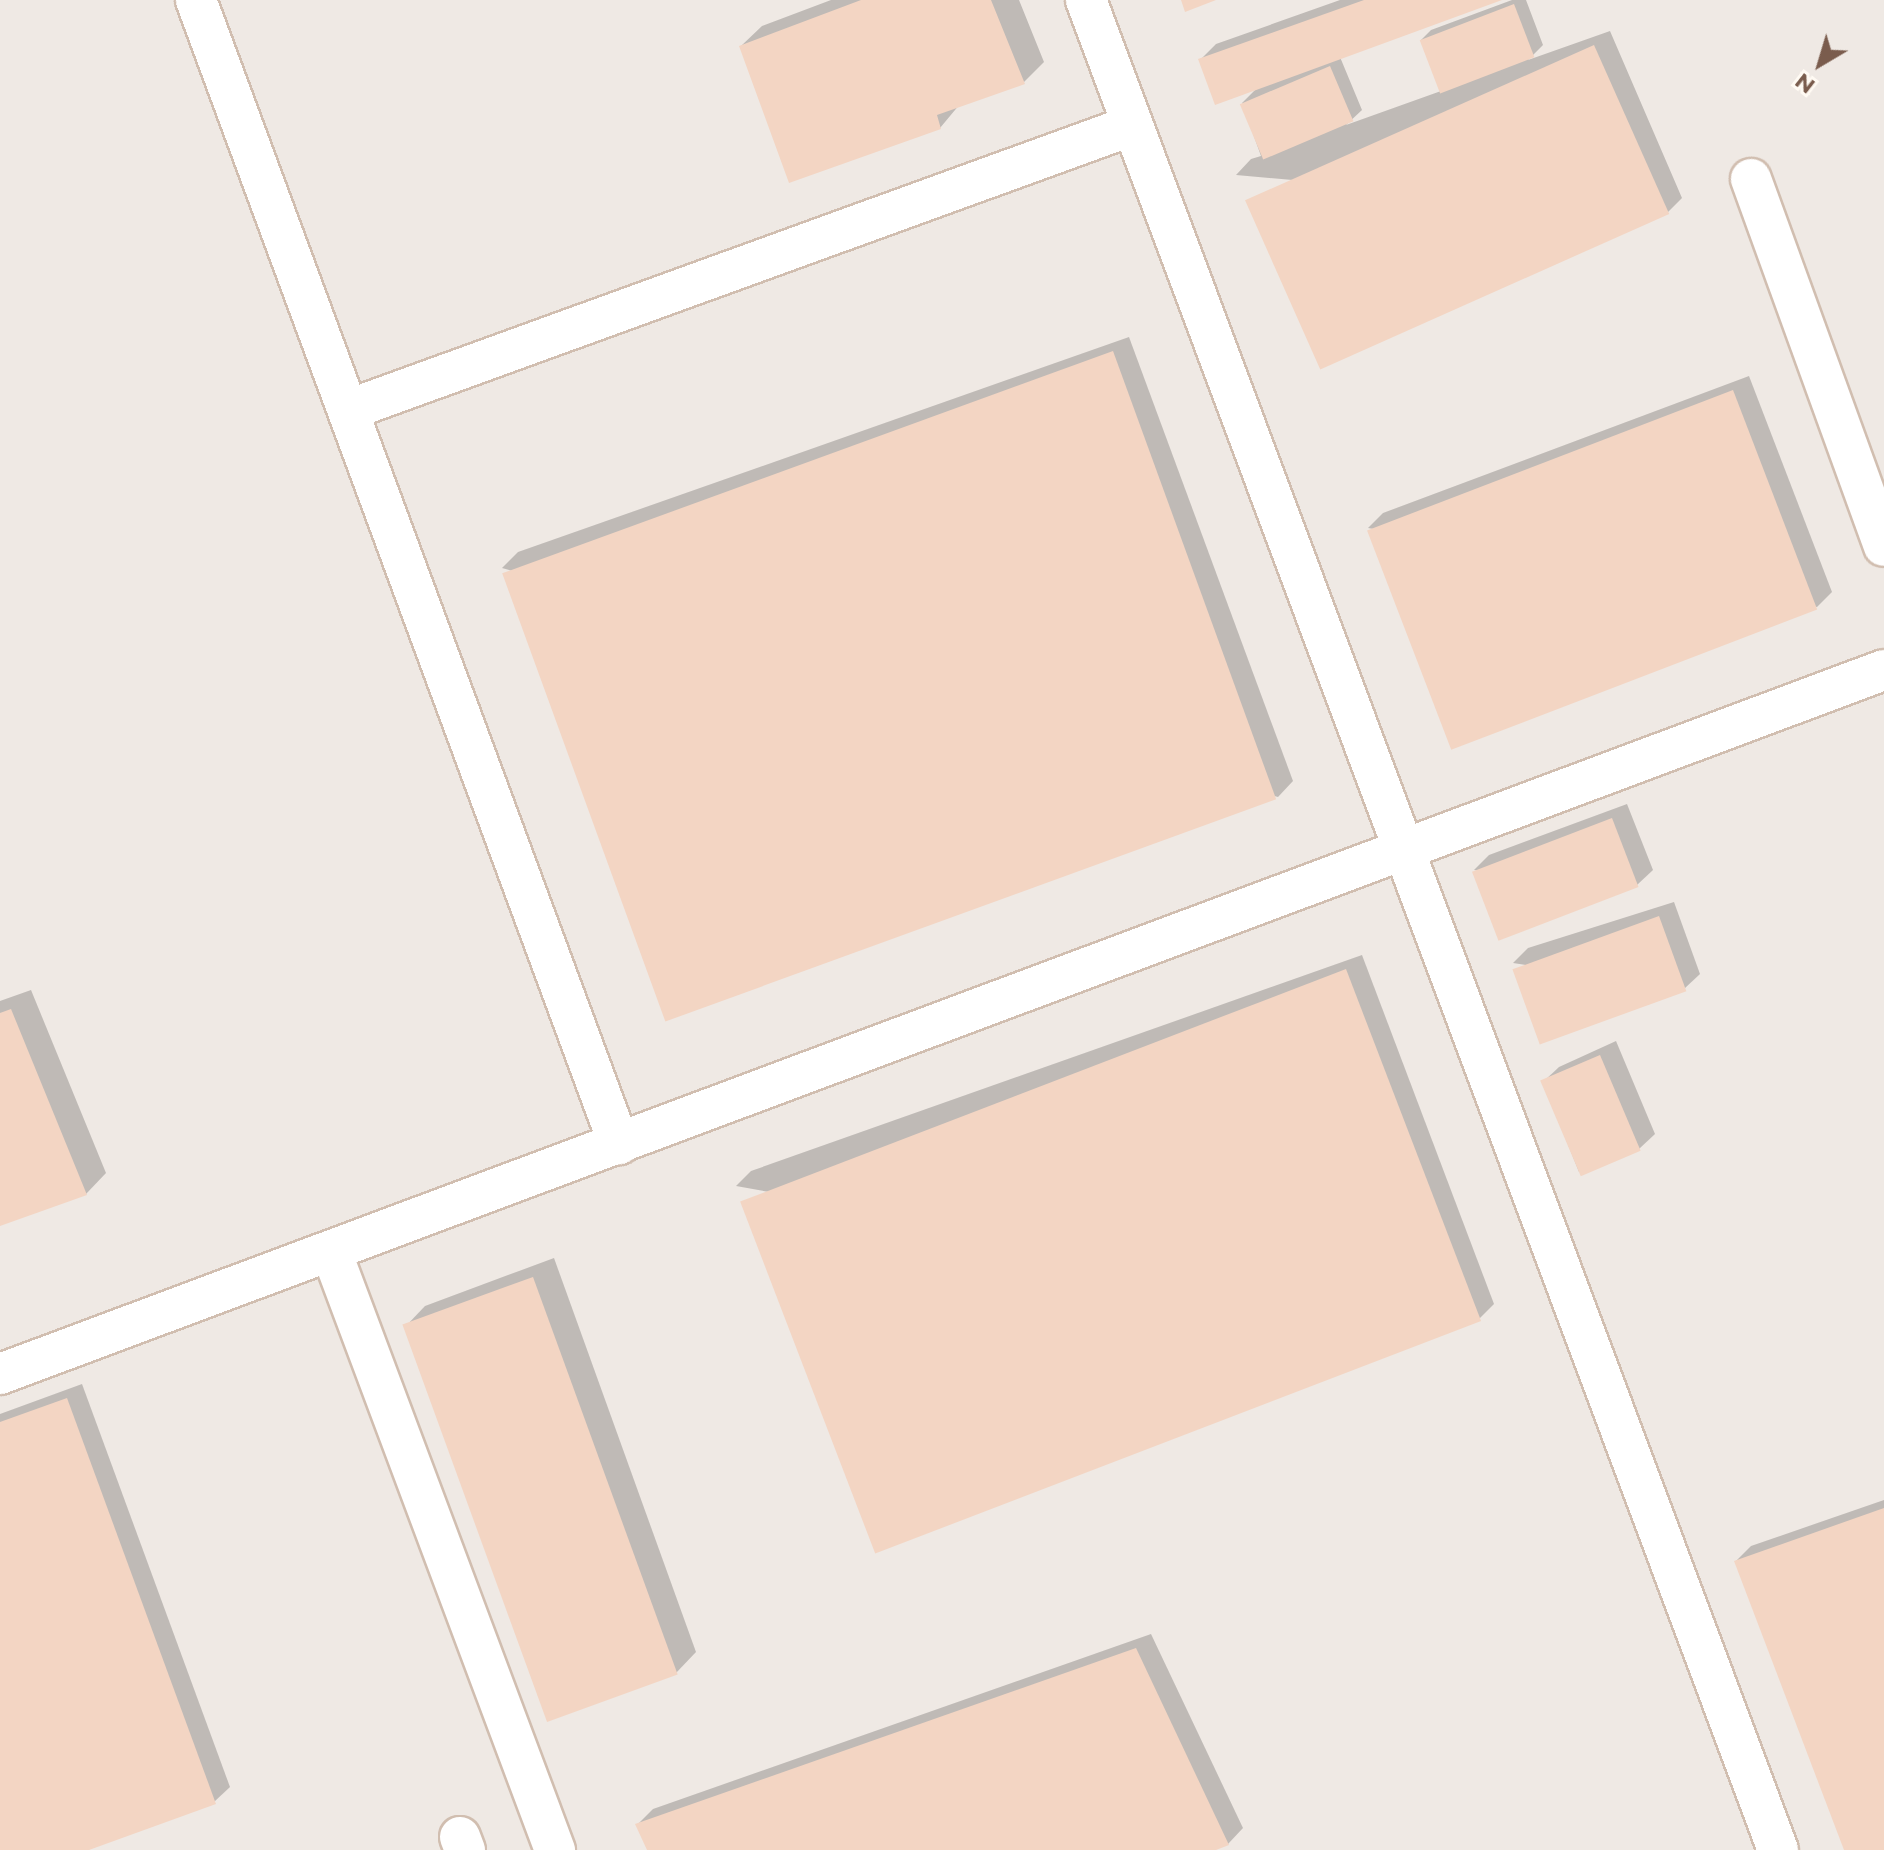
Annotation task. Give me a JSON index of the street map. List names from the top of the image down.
{
  "north": "bottom left"
}
